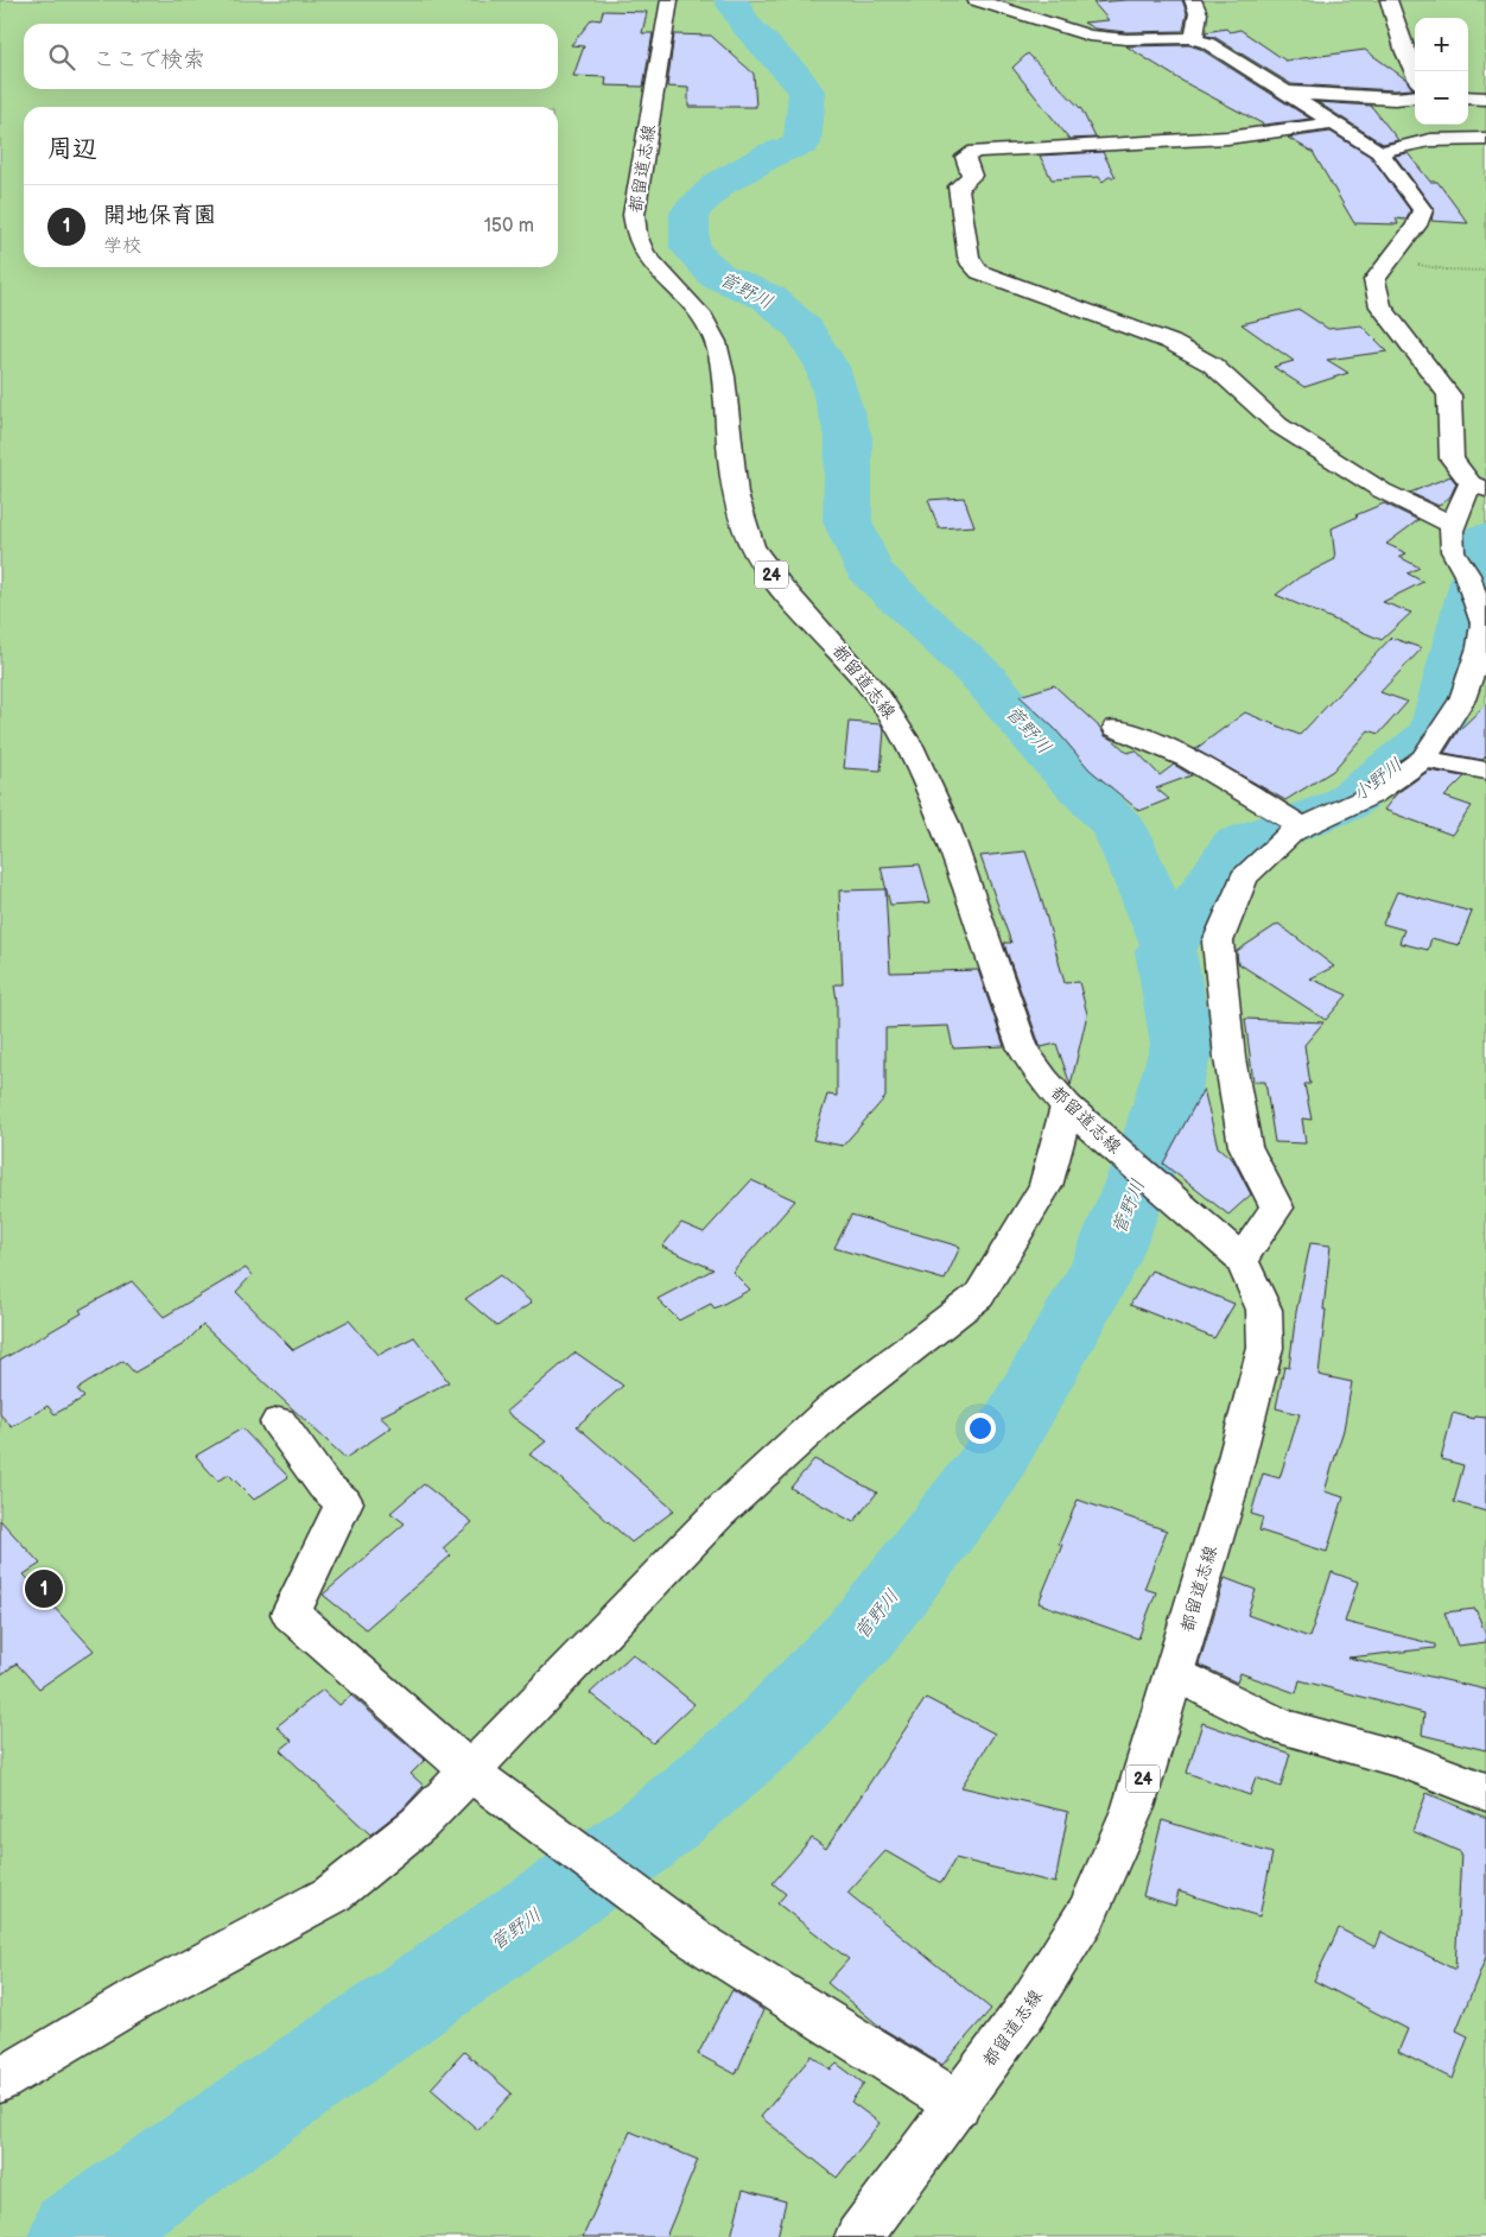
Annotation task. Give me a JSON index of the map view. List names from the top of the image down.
{
  "streets": {
    "street": ["都留道志線", "24"]
  },
  "water": ["菅野川", "小野川"],
  "page": {
    "map_buttons": ["+", "−"],
    "search": "ここで検索",
    "heading": "周辺",
    "list": [
      {
        "mark": "1",
        "name": "開地保育園",
        "note": "学校",
        "value": "150 m"
      }
    ],
    "pins": "1"
  }
}
